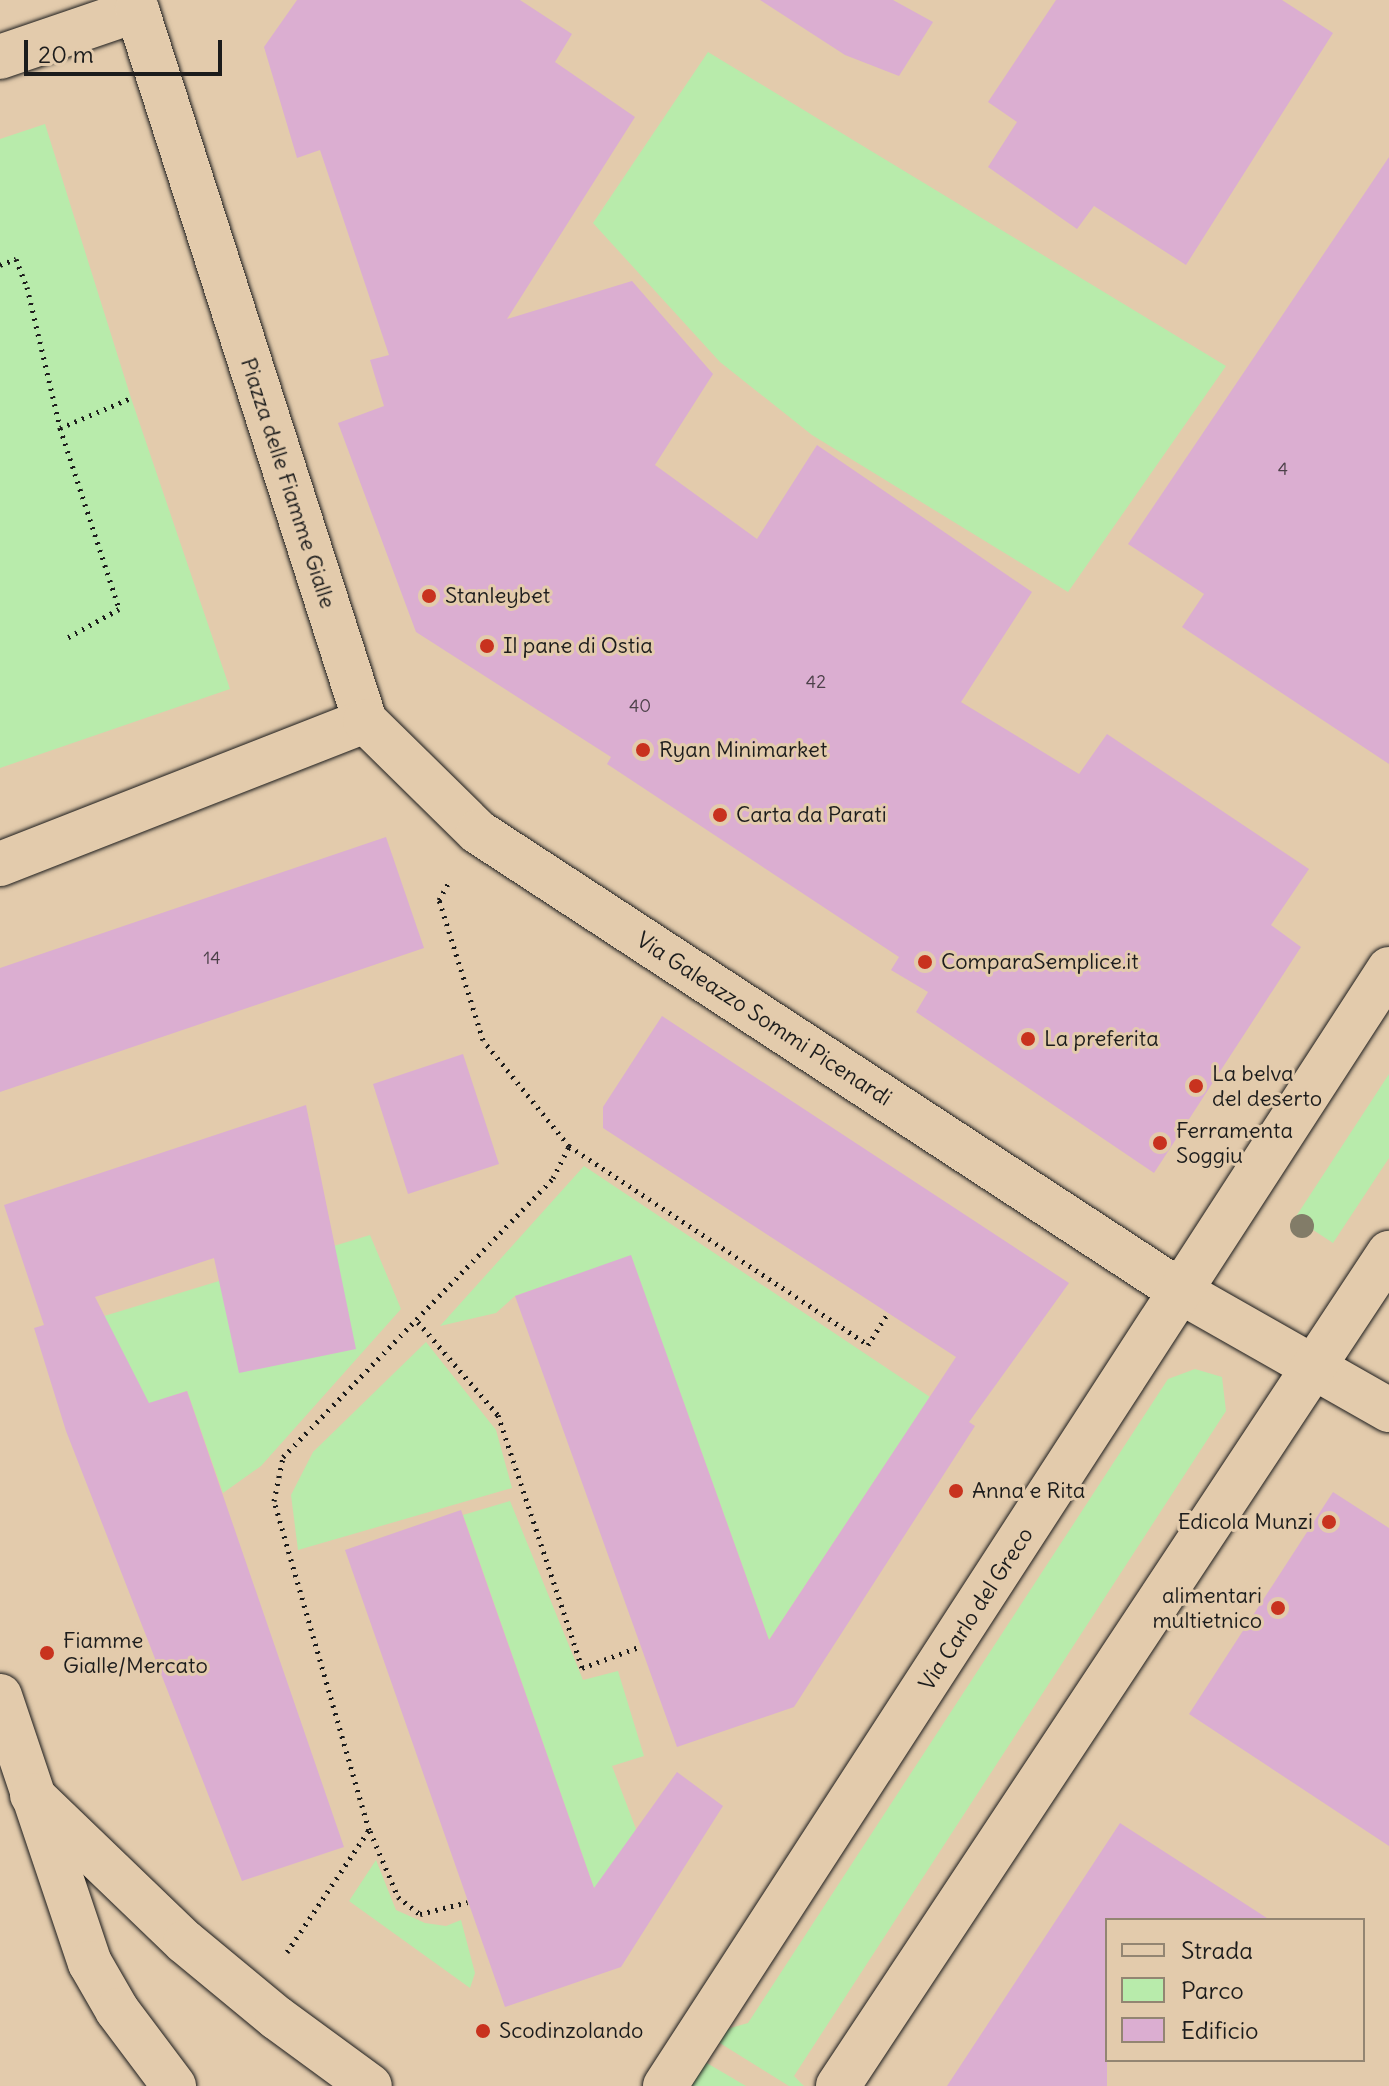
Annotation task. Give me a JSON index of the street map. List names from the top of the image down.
{
  "streets": {
    "street": ["Piazza delle Fiamme Gialle", "Via Galeazzo Sommi Picenardi", "Via Carlo del Greco"]
  },
  "crossings": [
    ["Piazza delle Fiamme Gialle", "Via Galeazzo Sommi Picenardi"],
    ["Via Galeazzo Sommi Picenardi", "Via Carlo del Greco"]
  ],
  "places": [
    "Stanleybet",
    "Il pane di Ostia",
    "Ryan Minimarket",
    "Carta da Parati",
    "ComparaSemplice.it",
    "La preferita",
    "La belva del deserto",
    "Ferramenta Soggiu",
    "Anna e Rita",
    "Edicola Munzi",
    "alimentari multietnico",
    "Fiamme Gialle/Mercato",
    "Scodinzolando"
  ],
  "house_numbers": [
    "4",
    "42",
    "40",
    "14"
  ],
  "legend": ["Strada", "Parco", "Edificio"],
  "scale_bar": "20 m"
}
